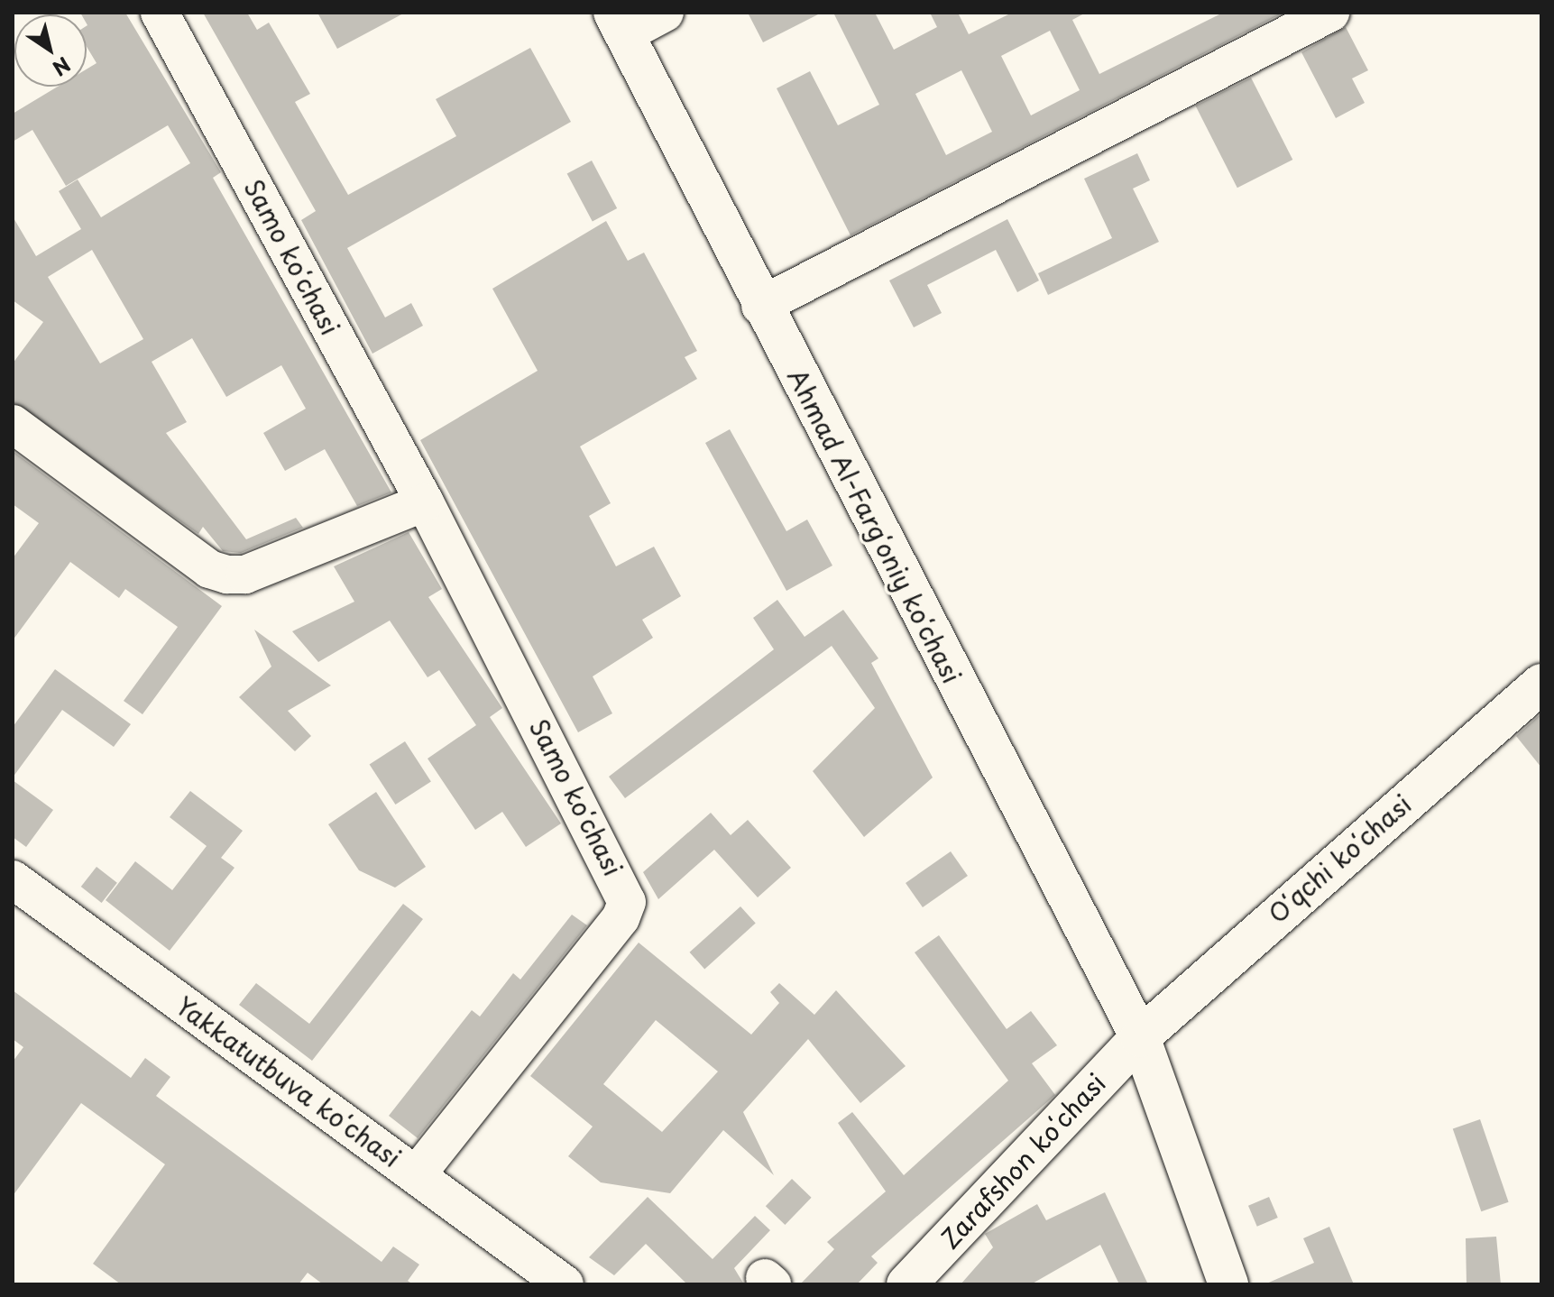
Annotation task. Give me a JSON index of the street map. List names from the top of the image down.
{
  "streets": {
    "main road": ["Ahmad Al-Fargʻoniy koʻchasi", "Oʻqchi koʻchasi", "Zarafshon koʻchasi"],
    "street": ["Samo koʻchasi", "Yakkatutbuva koʻchasi"]
  },
  "crossings": [
    ["Samo koʻchasi", "Yakkatutbuva koʻchasi"],
    ["Ahmad Al-Fargʻoniy koʻchasi", "Oʻqchi koʻchasi"],
    ["Ahmad Al-Fargʻoniy koʻchasi", "Zarafshon koʻchasi"],
    ["Oʻqchi koʻchasi", "Zarafshon koʻchasi"]
  ],
  "north": "bottom right"
}
